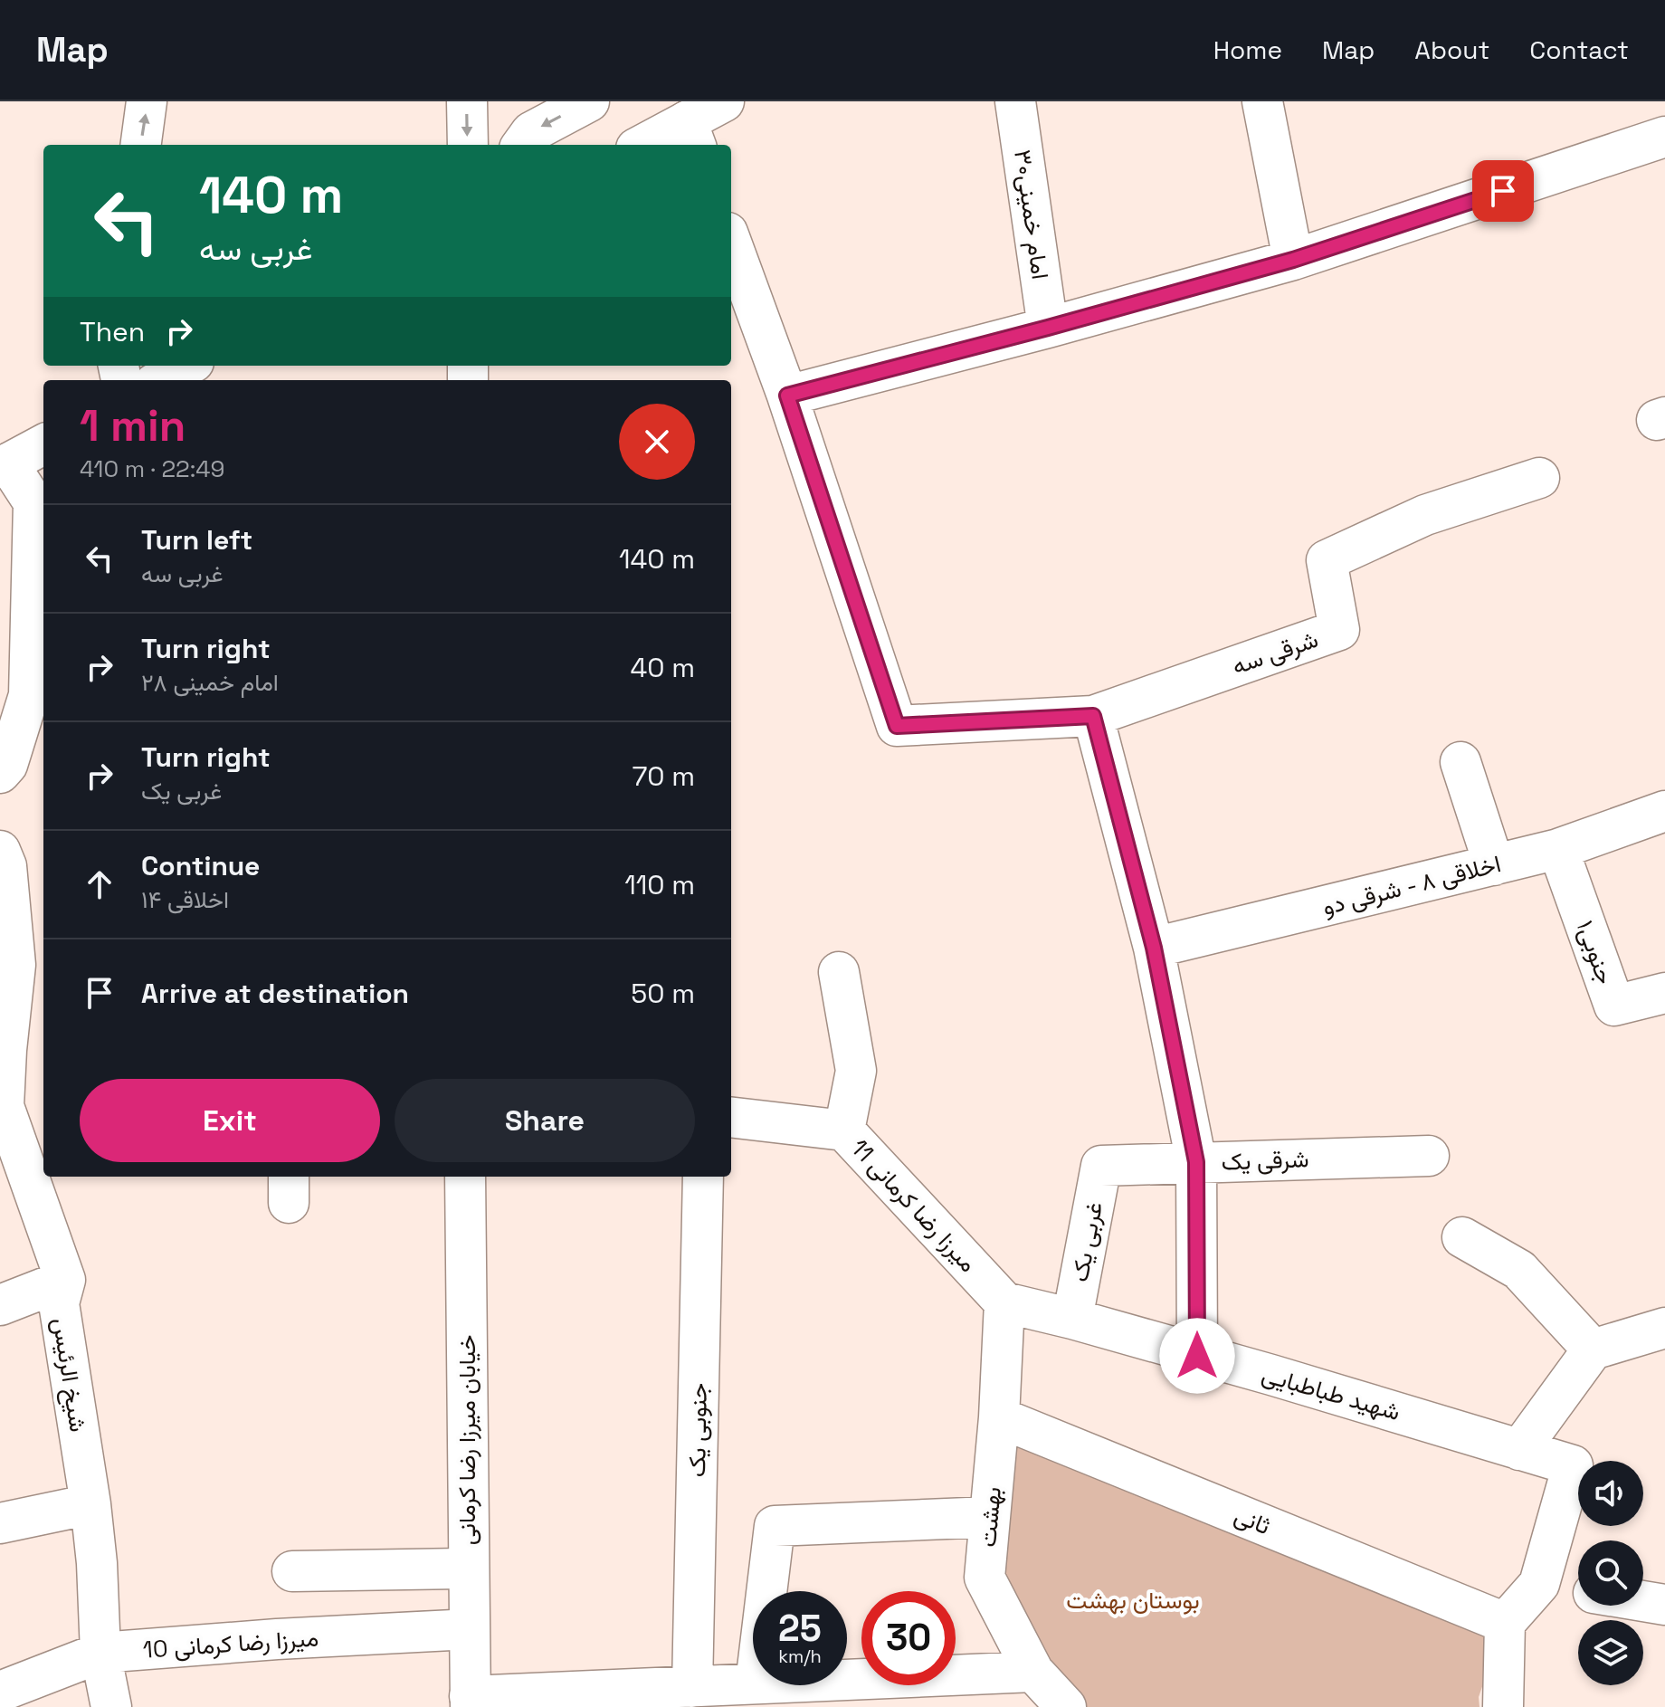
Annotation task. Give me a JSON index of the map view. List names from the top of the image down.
{
  "streets": {
    "street": [
      "امام خمینی۳۰",
      "شرقی سه",
      "اخلاقی ۸ - شرقی دو",
      "جنوبی۱",
      "شرقی یک",
      "میرزا رضا کرمانی 11",
      "غربی یک",
      "شیخ الرئیس",
      "شهید طباطبایی",
      "جنوبی یک",
      "خیابان میرزا رضا کرمانی",
      "بهشت",
      "ثانی",
      "میرزا رضا کرمانی 10"
    ]
  },
  "crossings": [
    ["اخلاقی ۸ - شرقی دو", "جنوبی۱"],
    ["شرقی یک", "غربی یک"],
    ["میرزا رضا کرمانی 11", "شهید طباطبایی"],
    ["میرزا رضا کرمانی 11", "بهشت"],
    ["غربی یک", "شهید طباطبایی"],
    ["شیخ الرئیس", "میرزا رضا کرمانی 10"],
    ["شهید طباطبایی", "بهشت"],
    ["خیابان میرزا رضا کرمانی", "میرزا رضا کرمانی 10"],
    ["بهشت", "ثانی"]
  ],
  "parks": ["بوستان بهشت"],
  "page": {
    "header": "Map",
    "nav": [
      "Home",
      "Map",
      "About",
      "Contact"
    ],
    "turn": ["140 m", "غربی سه"],
    "then": "Then",
    "heading": ["1 min", "410 m · 22:49"],
    "list": [
      {
        "name": "Turn left",
        "note": "غربی سه",
        "value": "140 m"
      },
      {
        "name": "Turn right",
        "note": "امام خمینی ۲۸",
        "value": "40 m"
      },
      {
        "name": "Turn right",
        "note": "غربی یک",
        "value": "70 m"
      },
      {
        "name": "Continue",
        "note": "اخلاقی ۱۴",
        "value": "110 m"
      },
      {
        "name": "Arrive at destination",
        "value": "50 m"
      }
    ],
    "buttons": ["Exit", "Share"],
    "speed": "25 km/h",
    "limit": "30"
  }
}
